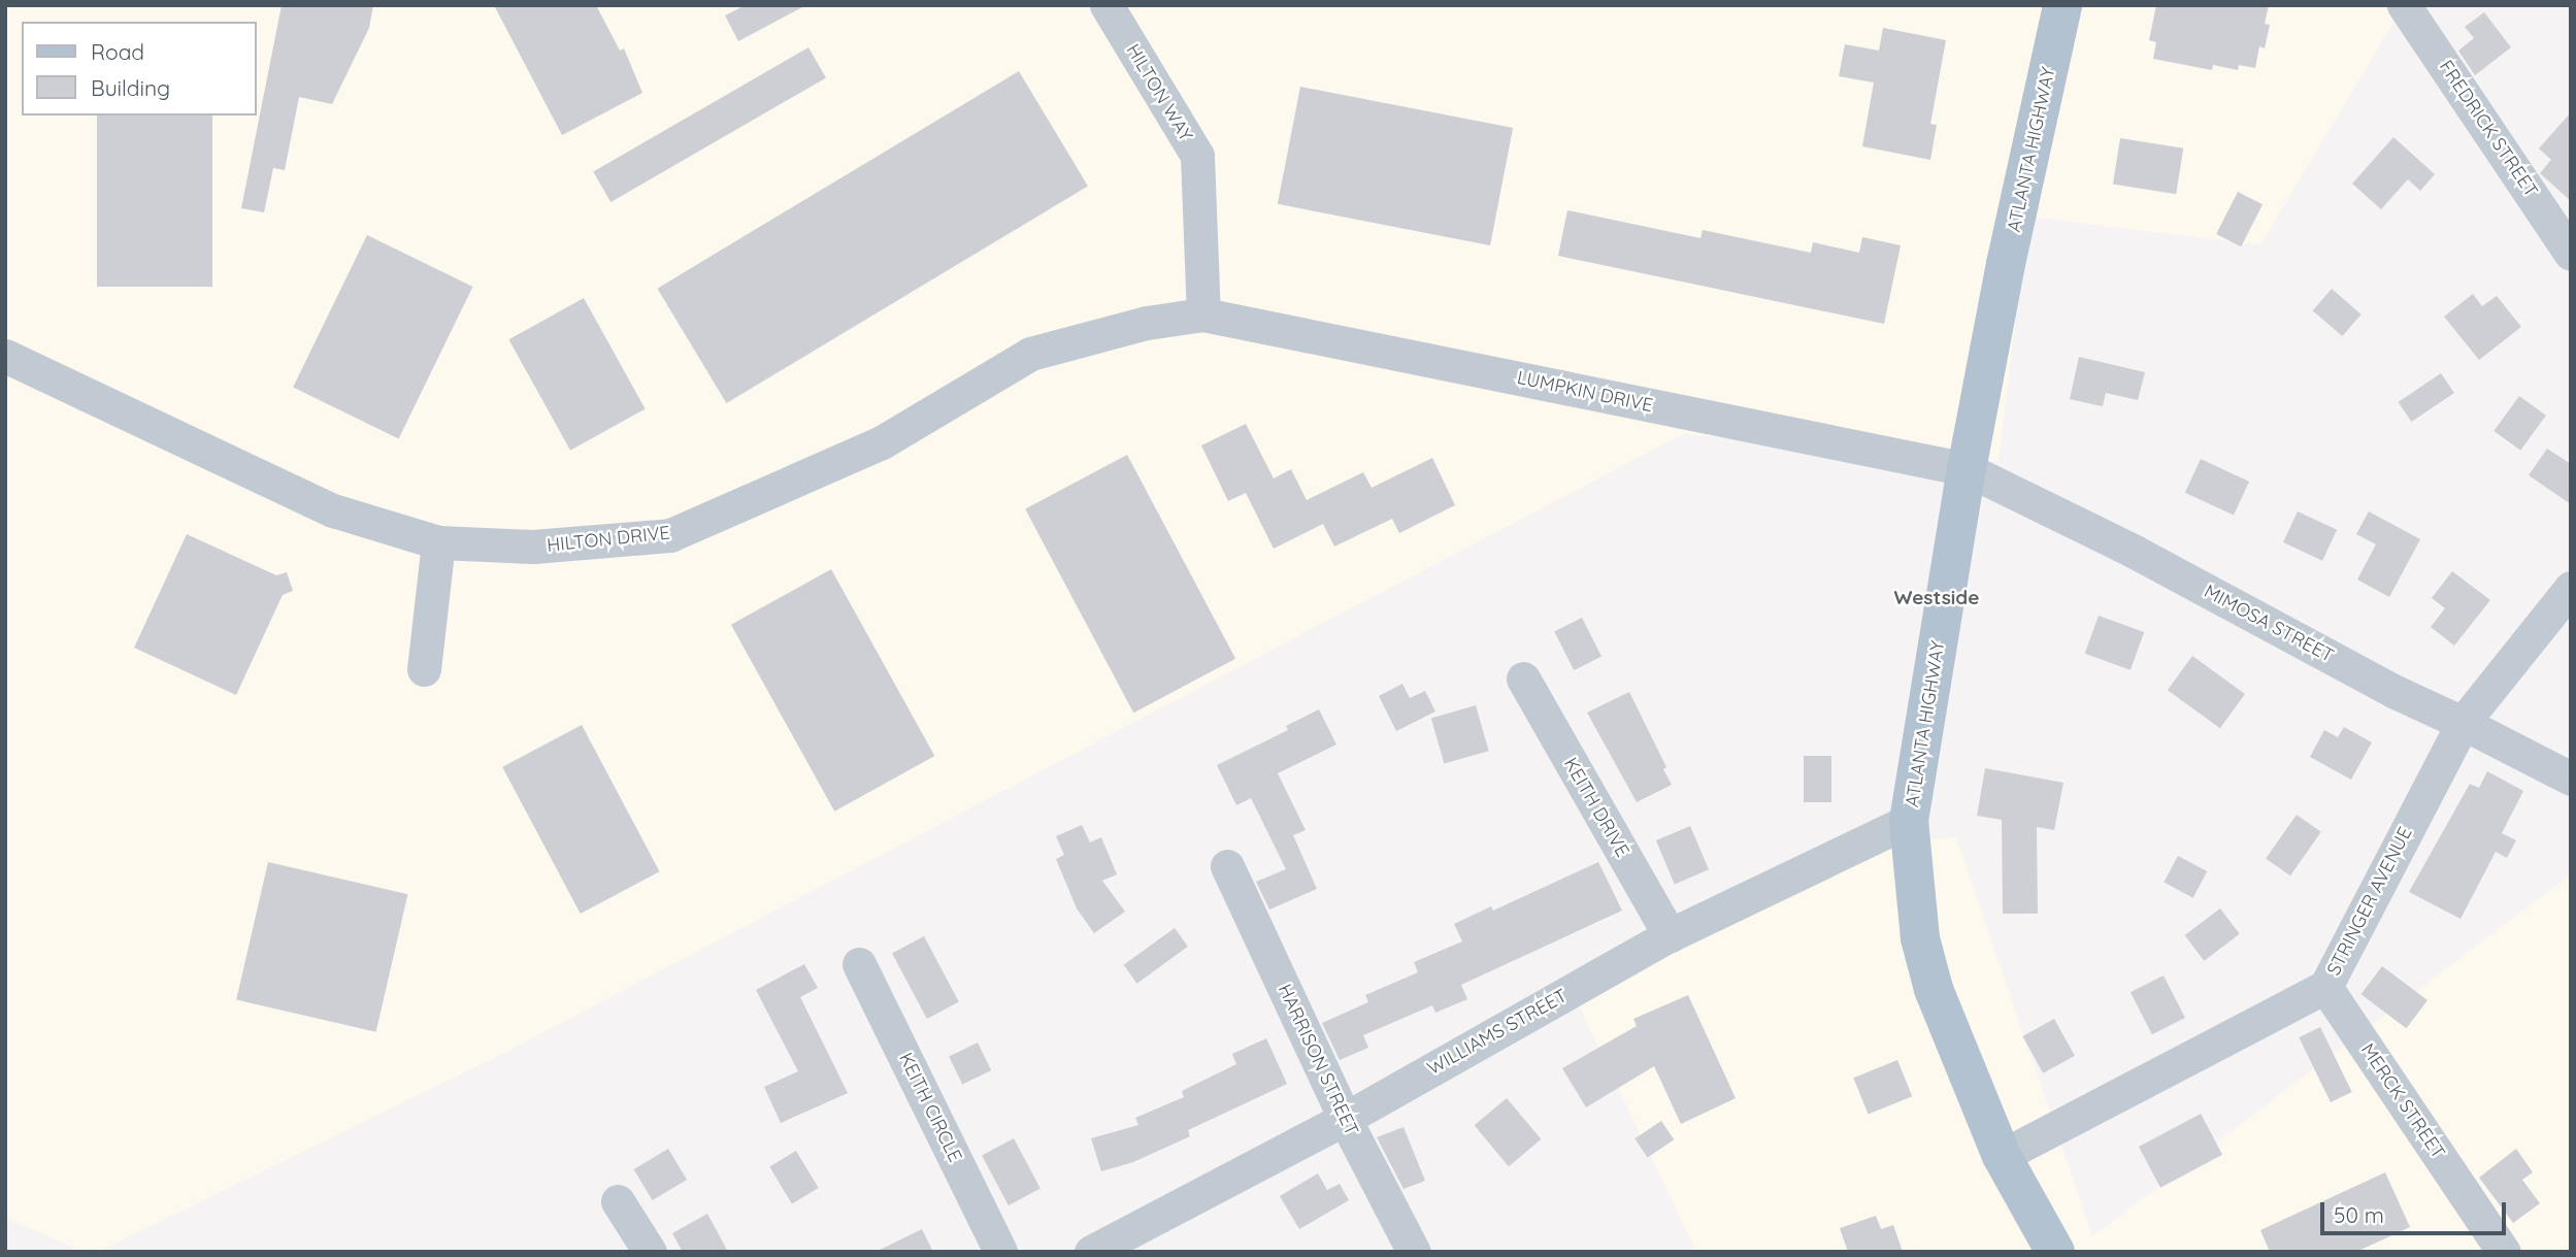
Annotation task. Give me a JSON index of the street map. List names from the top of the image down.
{
  "streets": {
    "main road": ["ATLANTA HIGHWAY"],
    "street": [
      "HILTON WAY",
      "FREDRICK STREET",
      "LUMPKIN DRIVE",
      "HILTON DRIVE",
      "MIMOSA STREET",
      "KEITH DRIVE",
      "STRINGER AVENUE",
      "WILLIAMS STREET",
      "HARRISON STREET",
      "MERCK STREET",
      "KEITH CIRCLE"
    ]
  },
  "crossings": [
    ["HILTON WAY", "LUMPKIN DRIVE"],
    ["HILTON WAY", "HILTON DRIVE"],
    ["ATLANTA HIGHWAY", "LUMPKIN DRIVE"],
    ["ATLANTA HIGHWAY", "MIMOSA STREET"],
    ["ATLANTA HIGHWAY", "STRINGER AVENUE"],
    ["ATLANTA HIGHWAY", "WILLIAMS STREET"],
    ["LUMPKIN DRIVE", "HILTON DRIVE"],
    ["LUMPKIN DRIVE", "MIMOSA STREET"],
    ["MIMOSA STREET", "STRINGER AVENUE"],
    ["KEITH DRIVE", "WILLIAMS STREET"],
    ["STRINGER AVENUE", "MERCK STREET"],
    ["WILLIAMS STREET", "HARRISON STREET"]
  ],
  "districts": ["Westside"],
  "legend": ["Road", "Building"],
  "scale_bar": "50 m"
}
